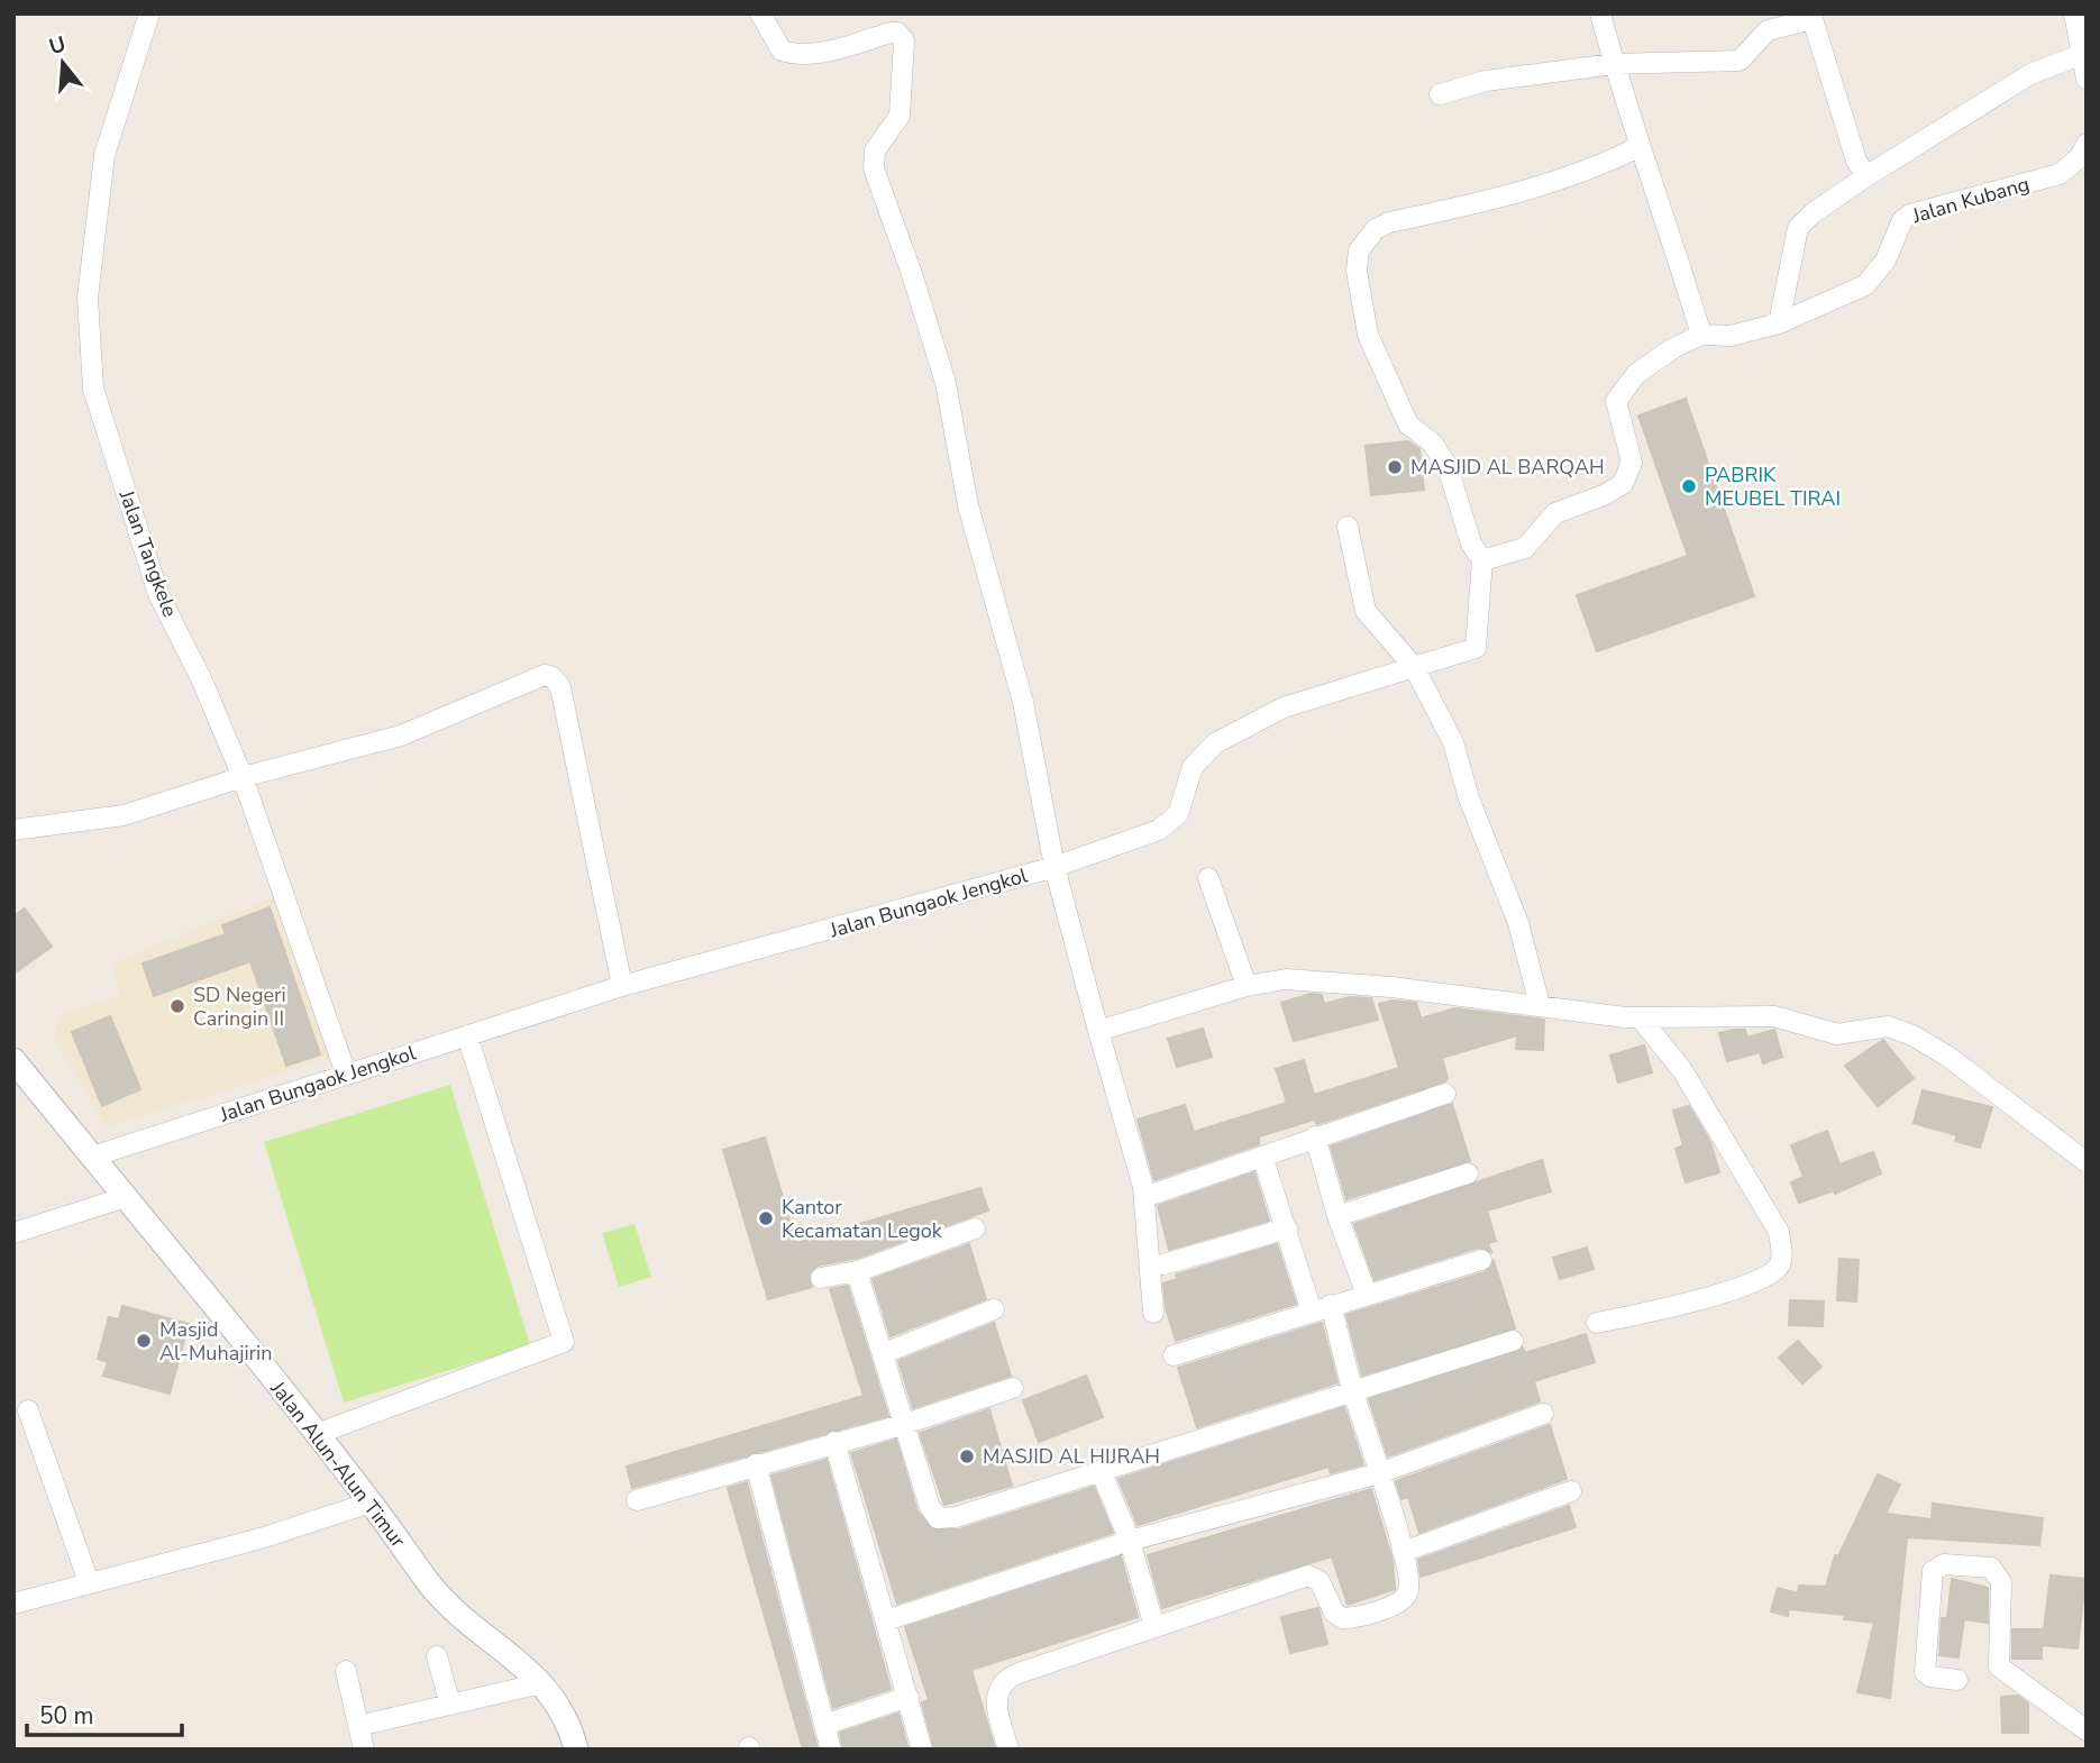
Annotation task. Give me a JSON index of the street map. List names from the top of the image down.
{
  "streets": {
    "street": [
      "Jalan Kubang",
      "Jalan Tangkele",
      "Jalan Bungaok Jengkol",
      "Jalan Alun-Alun Timur"
    ]
  },
  "crossings": [
    ["Jalan Tangkele", "Jalan Bungaok Jengkol"],
    ["Jalan Bungaok Jengkol", "Jalan Alun-Alun Timur"]
  ],
  "places": [
    "MASJID AL BARQAH",
    "PABRIK MEUBEL TIRAI",
    "SD Negeri Caringin II",
    "Kantor Kecamatan Legok",
    "Masjid Al-Muhajirin",
    "MASJID AL HIJRAH"
  ],
  "scale_bar": "50 m",
  "north": "top"
}
